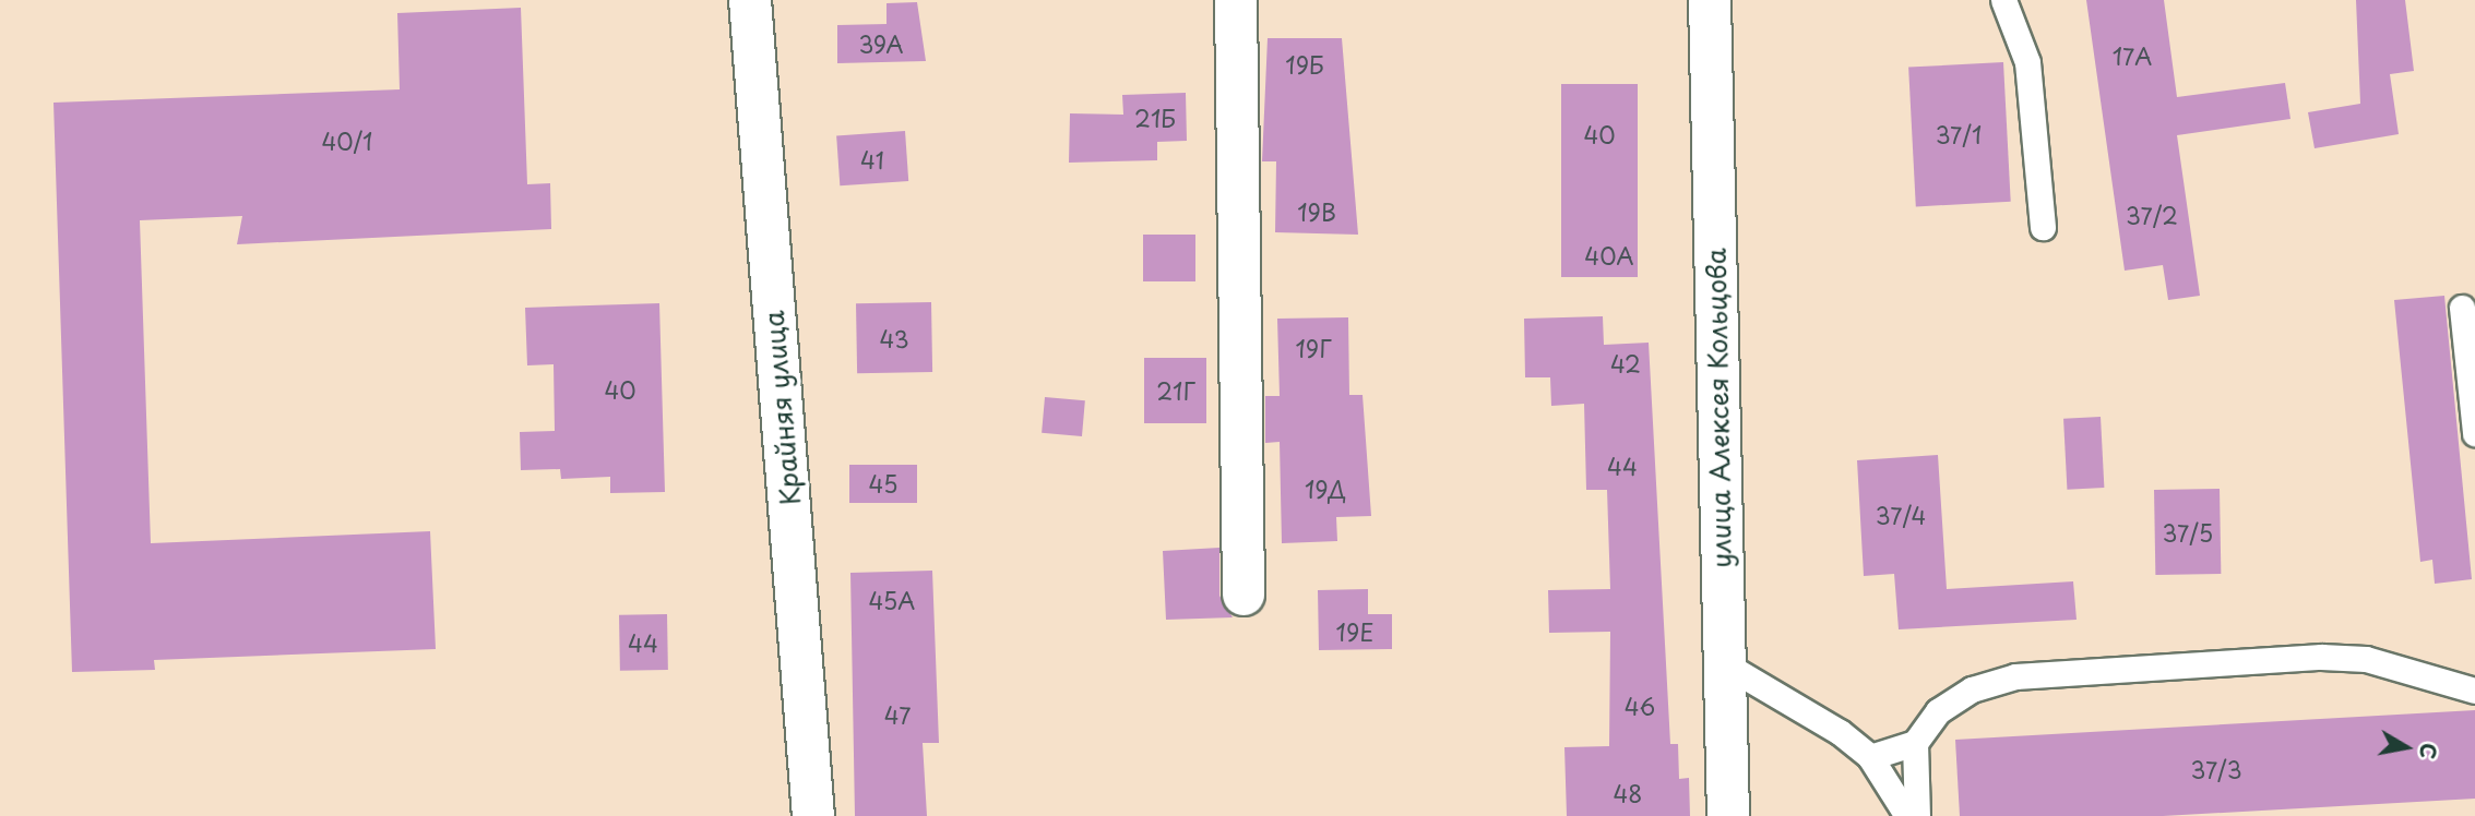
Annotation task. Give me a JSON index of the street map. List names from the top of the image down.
{
  "streets": {
    "street": ["Крайняя улица", "улица Алексея Кольцова"]
  },
  "house_numbers": [
    "39А",
    "17А",
    "19Б",
    "21Б",
    "40",
    "37/1",
    "40/1",
    "41",
    "19В",
    "37/2",
    "40А",
    "43",
    "19Г",
    "42",
    "40",
    "21Г",
    "44",
    "45",
    "19Д",
    "37/4",
    "37/5",
    "45А",
    "19Е",
    "44",
    "46",
    "47",
    "37/3",
    "48"
  ],
  "north": "right"
}
